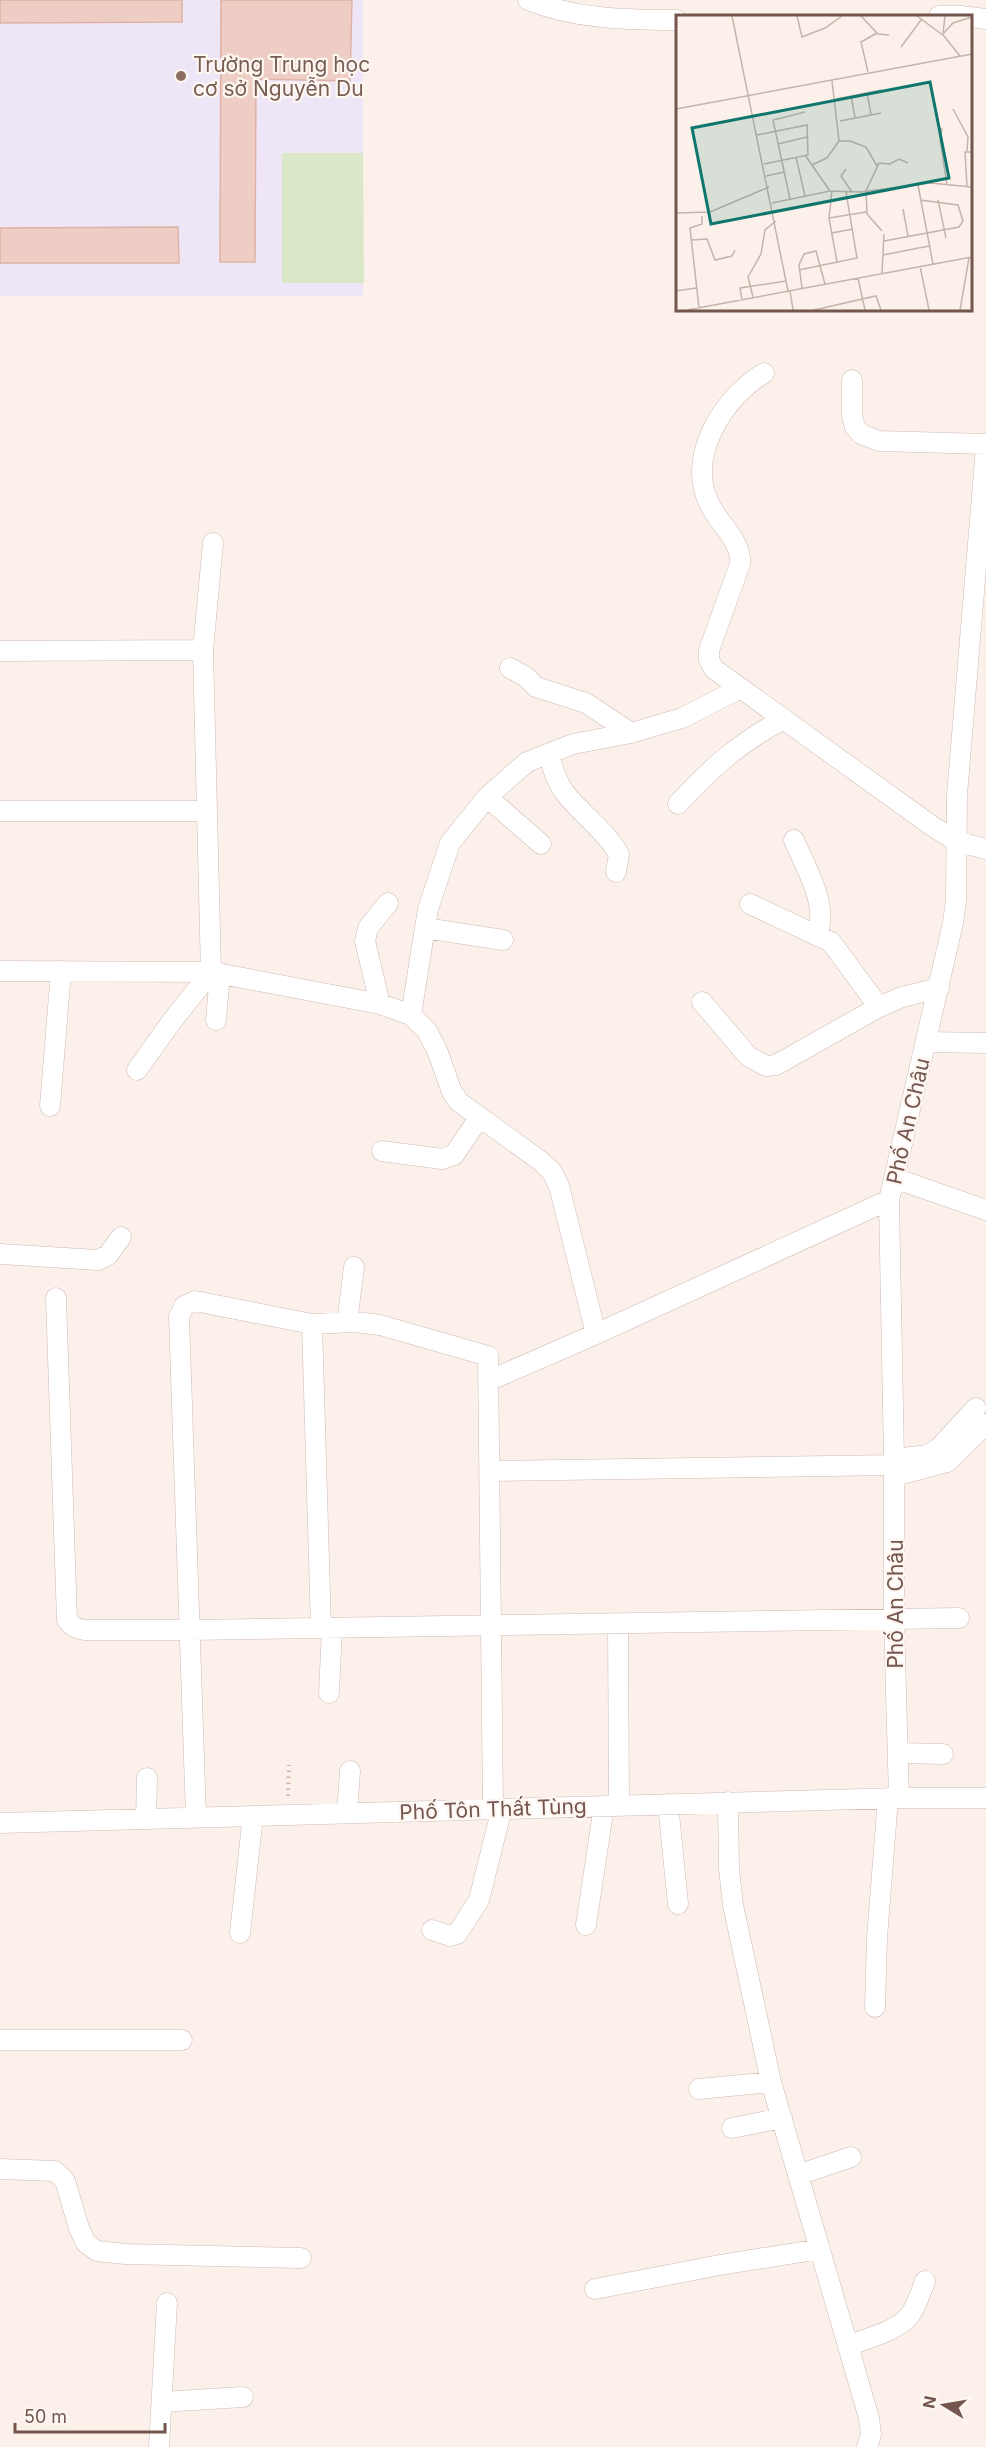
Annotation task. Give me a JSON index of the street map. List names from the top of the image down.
{
  "streets": {
    "street": ["Phố An Châu", "Phố Tôn Thất Tùng"]
  },
  "crossings": [
    ["Phố An Châu", "Phố Tôn Thất Tùng"]
  ],
  "places": ["Trường Trung học cơ sở Nguyễn Du"],
  "scale_bar": "50 m",
  "north": "left"
}
